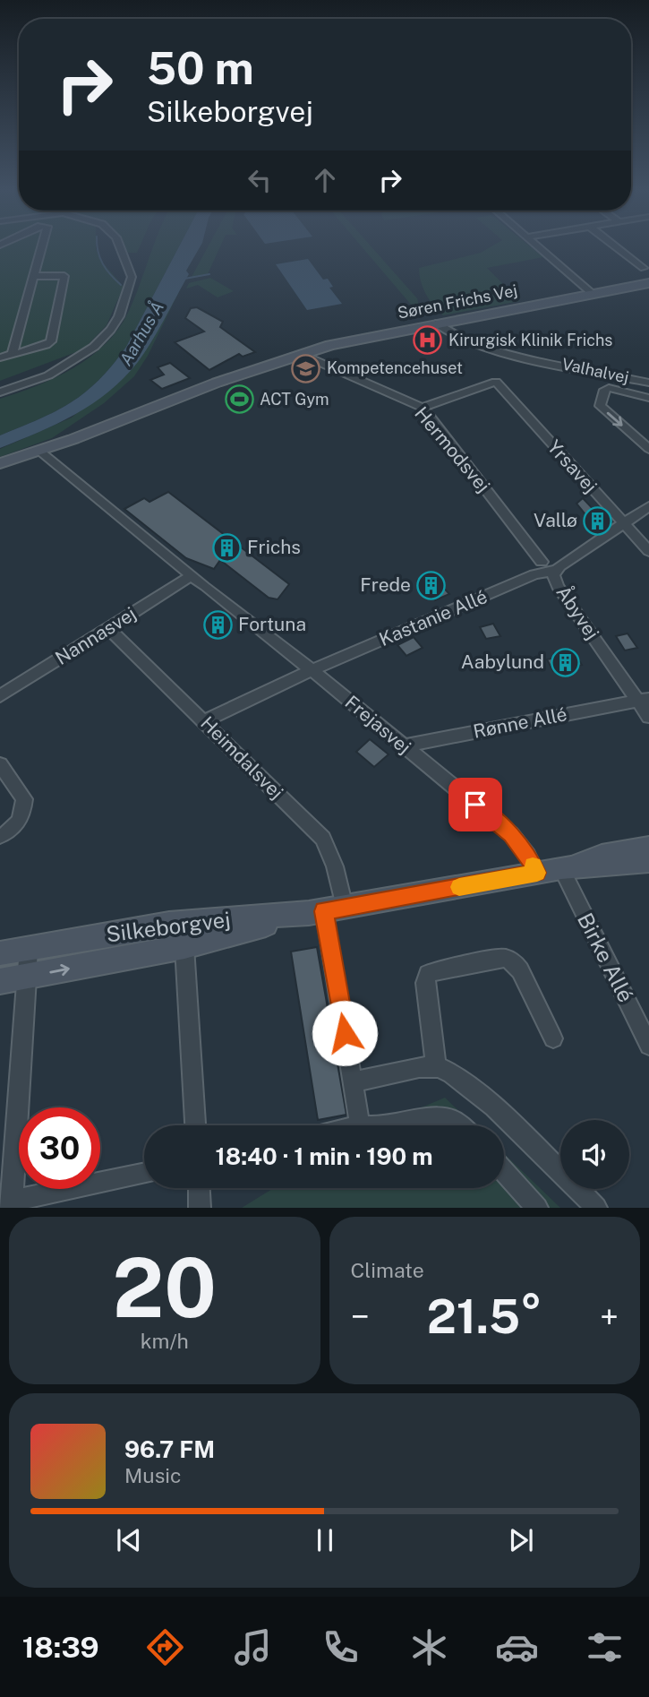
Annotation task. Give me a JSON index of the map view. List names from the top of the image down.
{
  "streets": {
    "street": [
      "Søren Frichs Vej",
      "Valhalvej",
      "Hermodsvej",
      "Yrsavej",
      "Åbyvej",
      "Kastanie Allé",
      "Nannasvej",
      "Rønne Allé",
      "Frejasvej",
      "Heimdalsvej",
      "Silkeborgvej",
      "Birke Allé"
    ]
  },
  "crossings": [
    ["Søren Frichs Vej", "Valhalvej"],
    ["Søren Frichs Vej", "Hermodsvej"],
    ["Søren Frichs Vej", "Frejasvej"],
    ["Hermodsvej", "Yrsavej"],
    ["Yrsavej", "Åbyvej"],
    ["Åbyvej", "Kastanie Allé"],
    ["Åbyvej", "Rønne Allé"],
    ["Kastanie Allé", "Frejasvej"],
    ["Kastanie Allé", "Heimdalsvej"],
    ["Nannasvej", "Frejasvej"],
    ["Nannasvej", "Heimdalsvej"],
    ["Rønne Allé", "Frejasvej"],
    ["Frejasvej", "Silkeborgvej"],
    ["Heimdalsvej", "Silkeborgvej"],
    ["Silkeborgvej", "Birke Allé"]
  ],
  "water": ["Aarhus Å"],
  "places": {
    "hospital": ["Kirurgisk Klinik Frichs"],
    "school or university": ["Kompetencehuset"],
    "sports": ["ACT Gym"],
    "building": [
      "Vallø",
      "Frichs",
      "Frede",
      "Fortuna",
      "Aabylund"
    ]
  },
  "page": {
    "turn": ["50 m", "Silkeborgvej"],
    "limit": "30",
    "trip": "18:40 · 1 min · 190 m",
    "tile": [
      ["20", "km/h"],
      "Climate"
    ],
    "heat": ["−", "21.5°", "+"],
    "song": ["96.7 FM", "Music"],
    "tabs": "18:39"
  }
}
